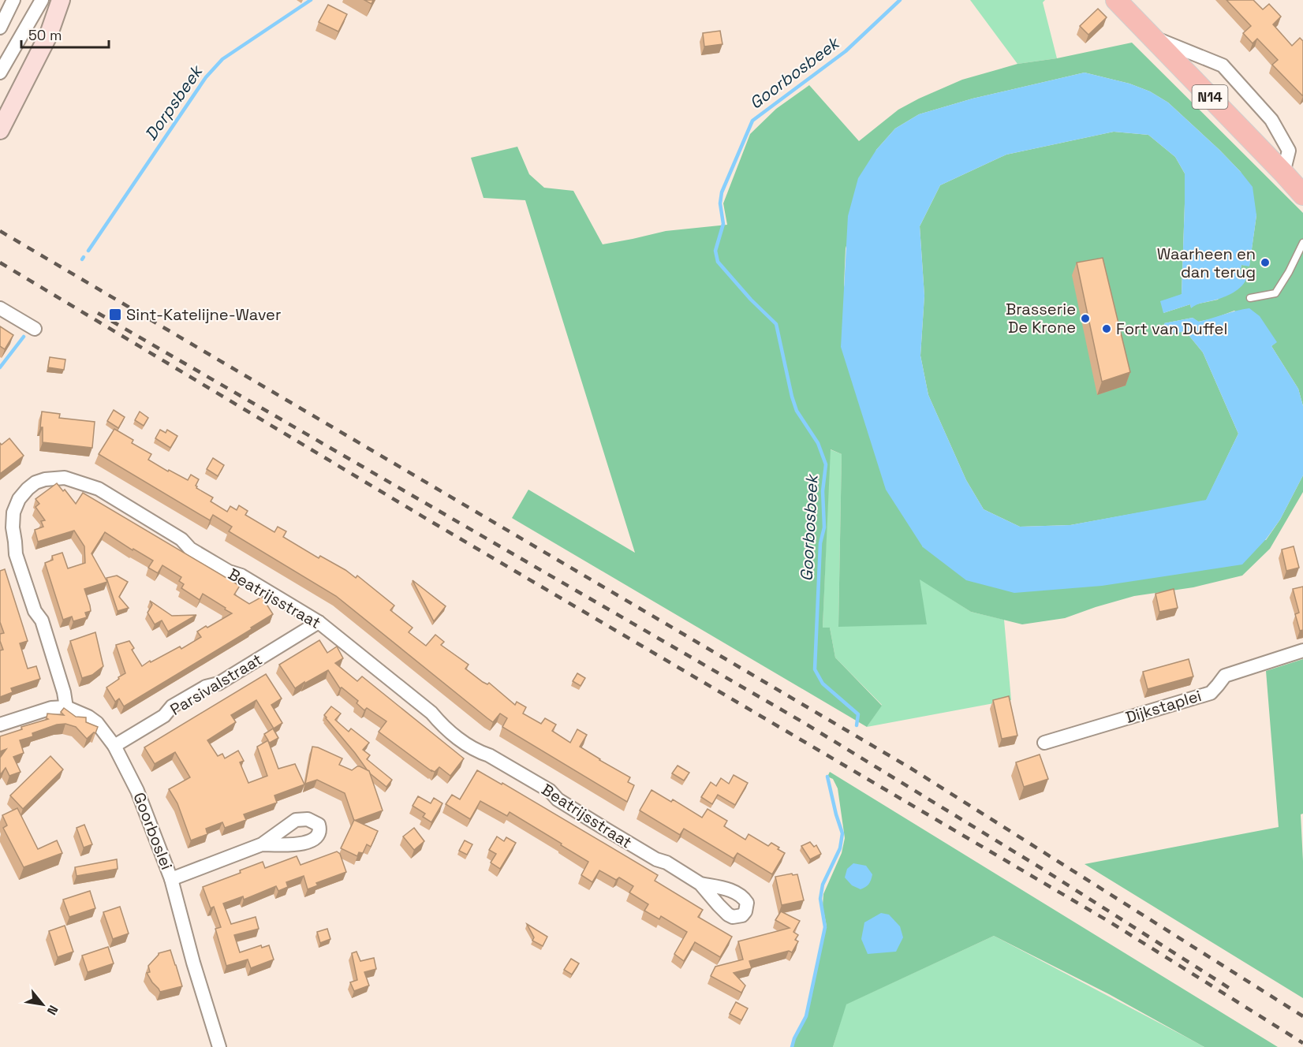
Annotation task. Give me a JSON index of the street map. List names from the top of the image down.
{
  "streets": {
    "main road": ["N14"],
    "street": [
      "Beatrijsstraat",
      "Parsivalstraat",
      "Dijkstaplei",
      "Goorboslei"
    ]
  },
  "crossings": [
    ["Beatrijsstraat", "Parsivalstraat"],
    ["Beatrijsstraat", "Goorboslei"],
    ["Parsivalstraat", "Goorboslei"]
  ],
  "water": ["Goorbosbeek", "Dorpsbeek"],
  "places": {
    "other": ["Waarheen en dan terug", "Brasserie De Krone", "Fort van Duffel"],
    "transit": ["Sint-Katelijne-Waver"]
  },
  "scale_bar": "50 m",
  "north": "bottom right"
}
